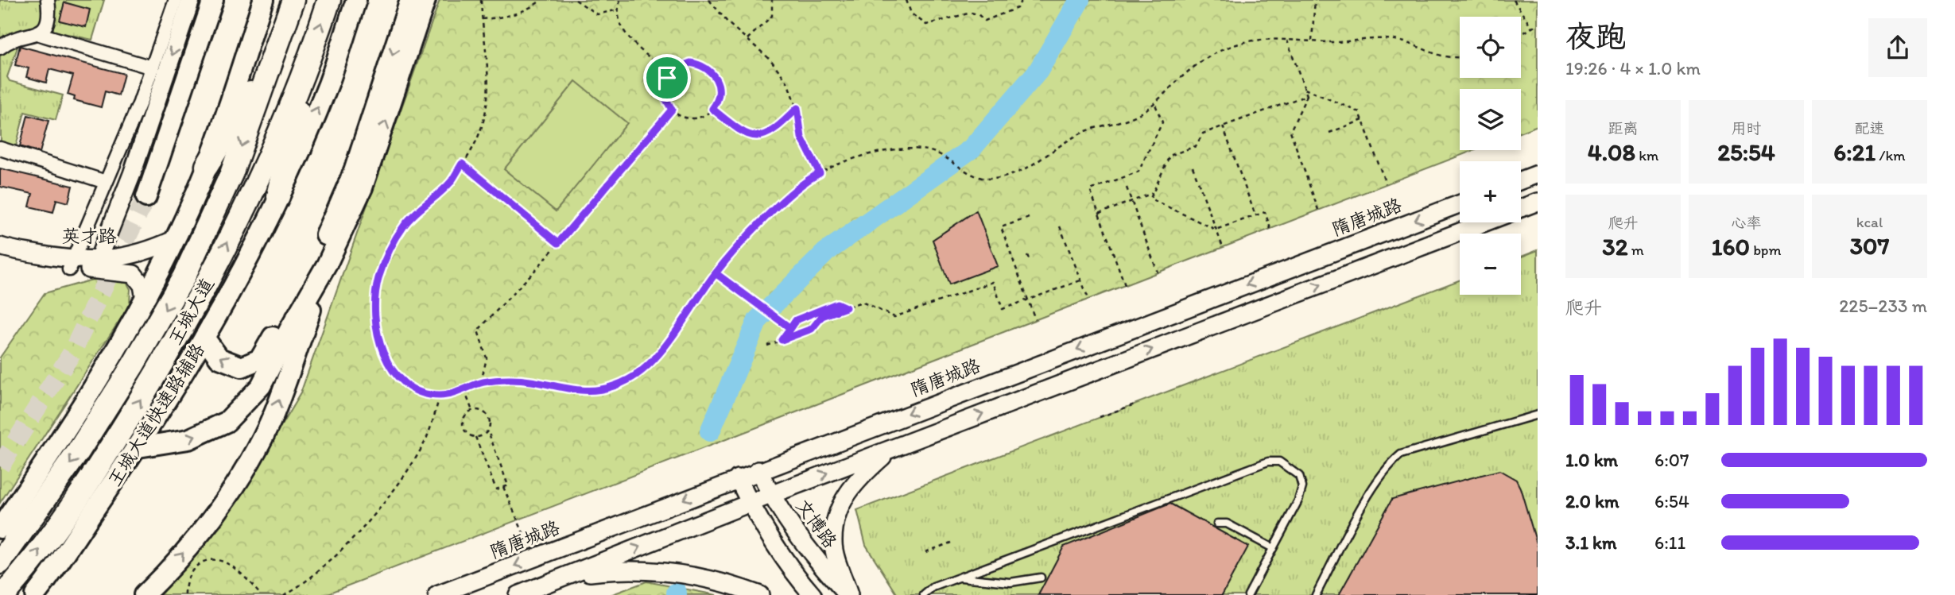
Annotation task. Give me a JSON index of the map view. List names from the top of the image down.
{
  "streets": {
    "highway": ["王城大道"],
    "main road": [
      "隋唐城路",
      "英才路",
      "王城大道快速路辅路",
      "文博路"
    ]
  },
  "crossings": [
    ["隋唐城路", "文博路"]
  ],
  "page": {
    "heading": ["夜跑", "19:26 · 4 × 1.0 km"],
    "map_buttons": ["+", "−"],
    "stats": [
      ["距离", "4.08 km"],
      ["用时", "25:54"],
      ["配速", "6:21 /km"],
      ["爬升", "32 m"],
      ["心率", "160 bpm"],
      ["kcal", "307"]
    ],
    "chart": ["爬升", "225–233 m"],
    "list": [
      {
        "name": "1.0 km",
        "note": "6:07"
      },
      {
        "name": "2.0 km",
        "note": "6:54"
      },
      {
        "name": "3.1 km",
        "note": "6:11"
      }
    ]
  }
}
